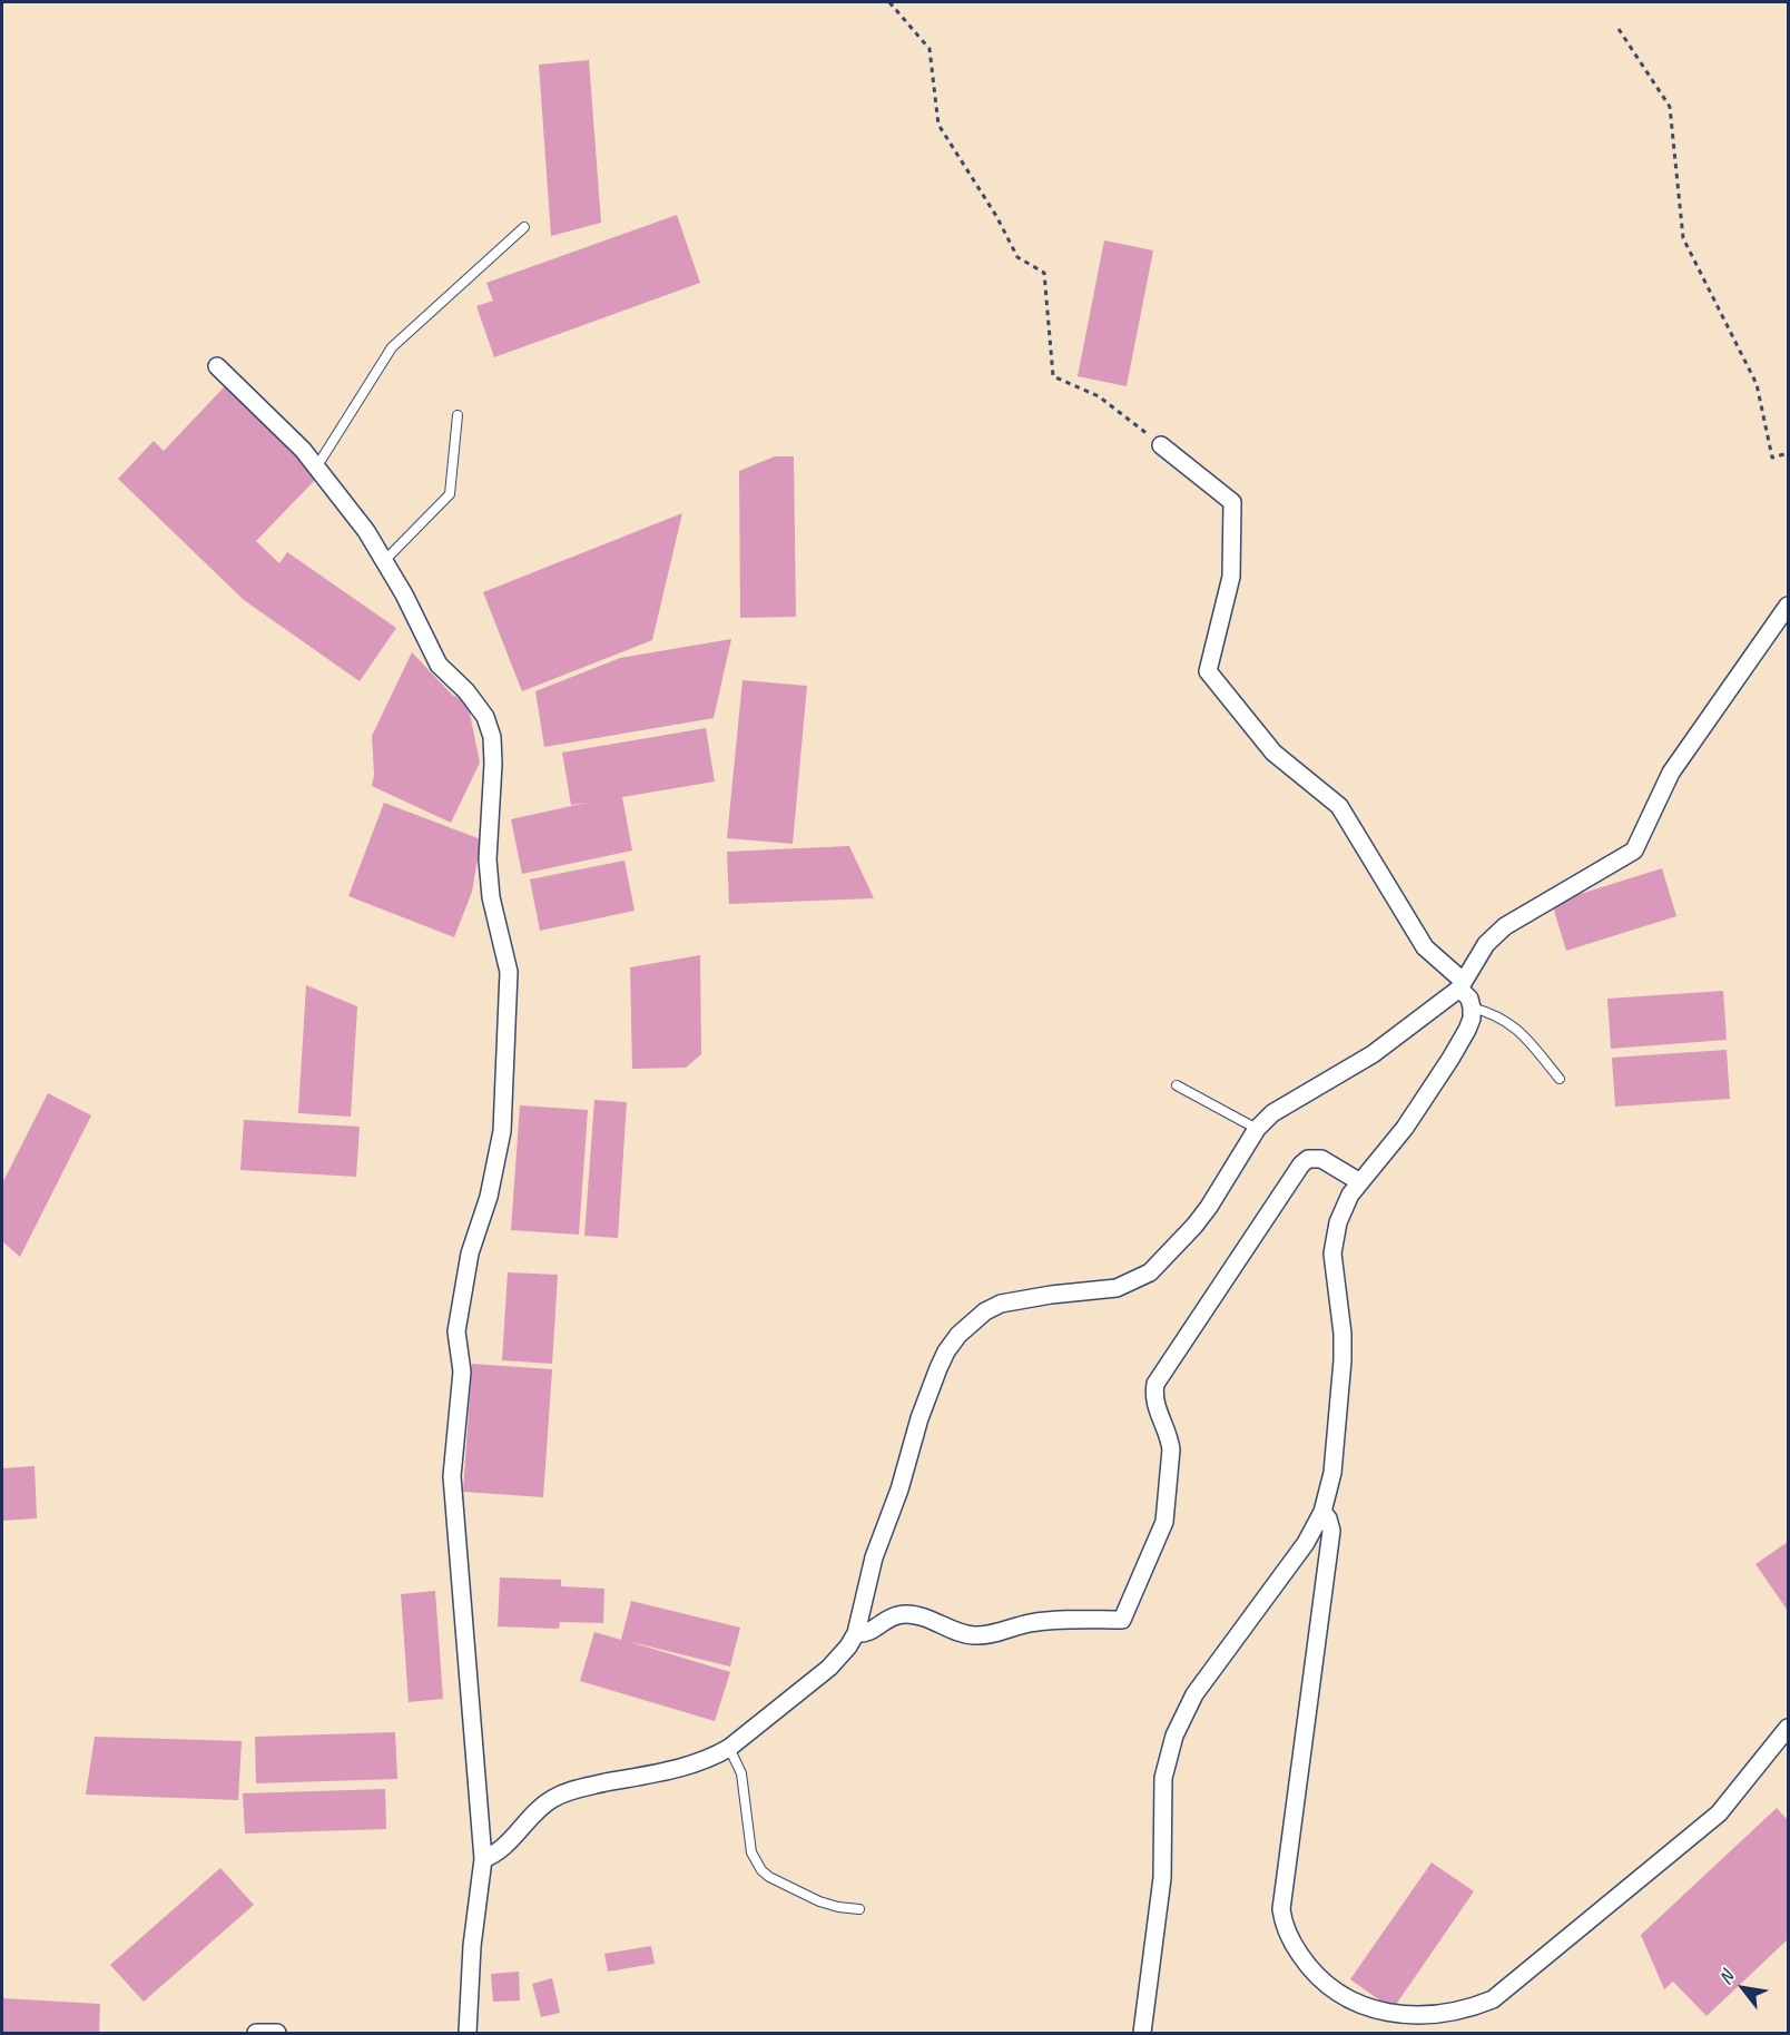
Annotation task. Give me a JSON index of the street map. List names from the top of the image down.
{
  "north": "top left"
}
